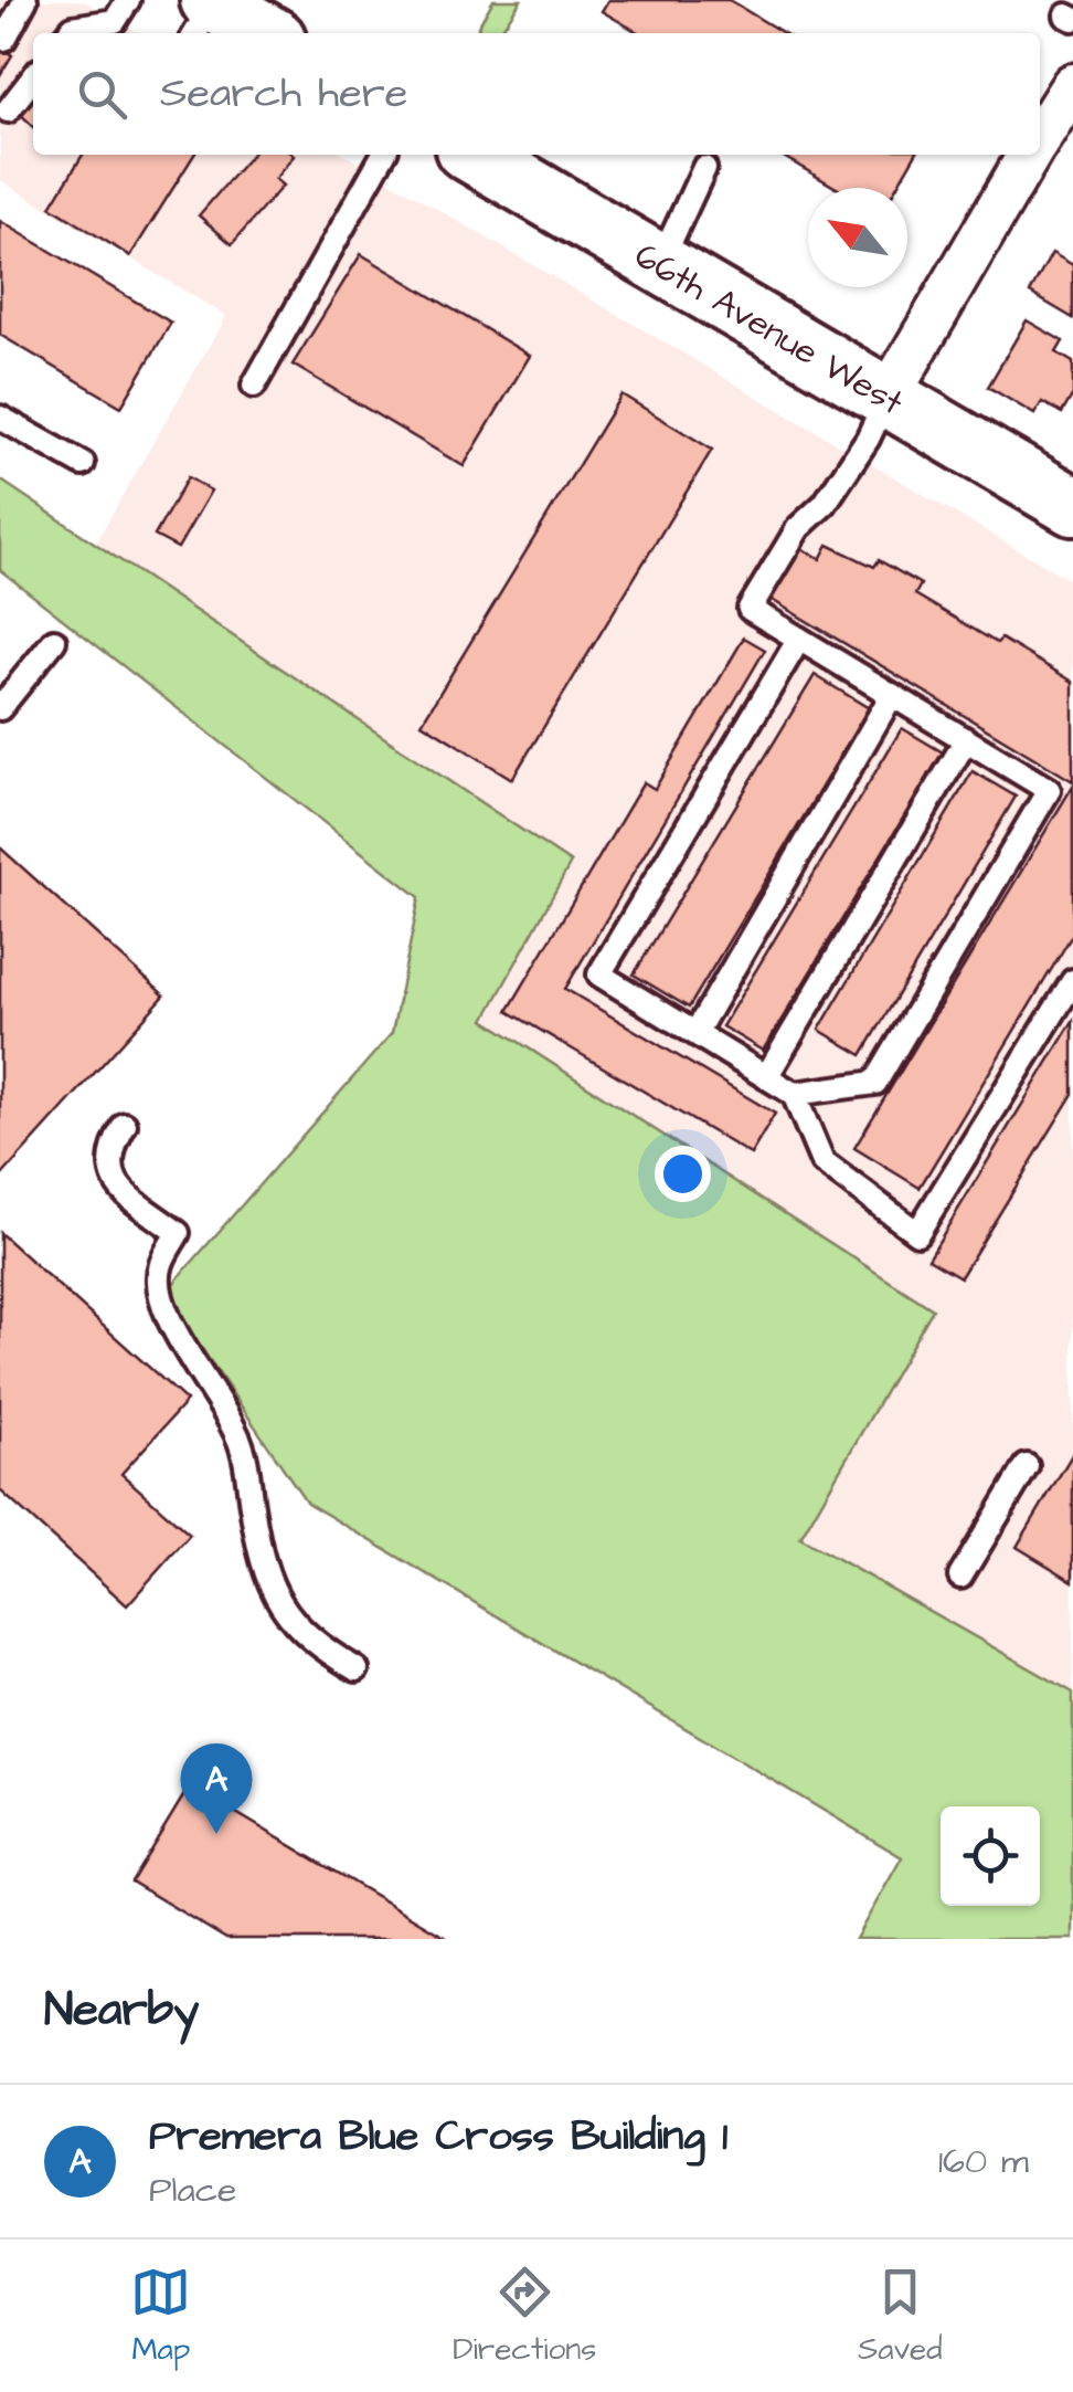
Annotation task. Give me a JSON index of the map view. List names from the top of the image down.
{
  "streets": {
    "main road": ["66th Avenue West"]
  },
  "north": "top left",
  "page": {
    "search": "Search here",
    "pins": "A",
    "heading": "Nearby",
    "list": [
      {
        "mark": "A",
        "name": "Premera Blue Cross Building 1",
        "note": "Place",
        "value": "160 m"
      }
    ],
    "nav": ["Map", "Directions", "Saved"]
  }
}
